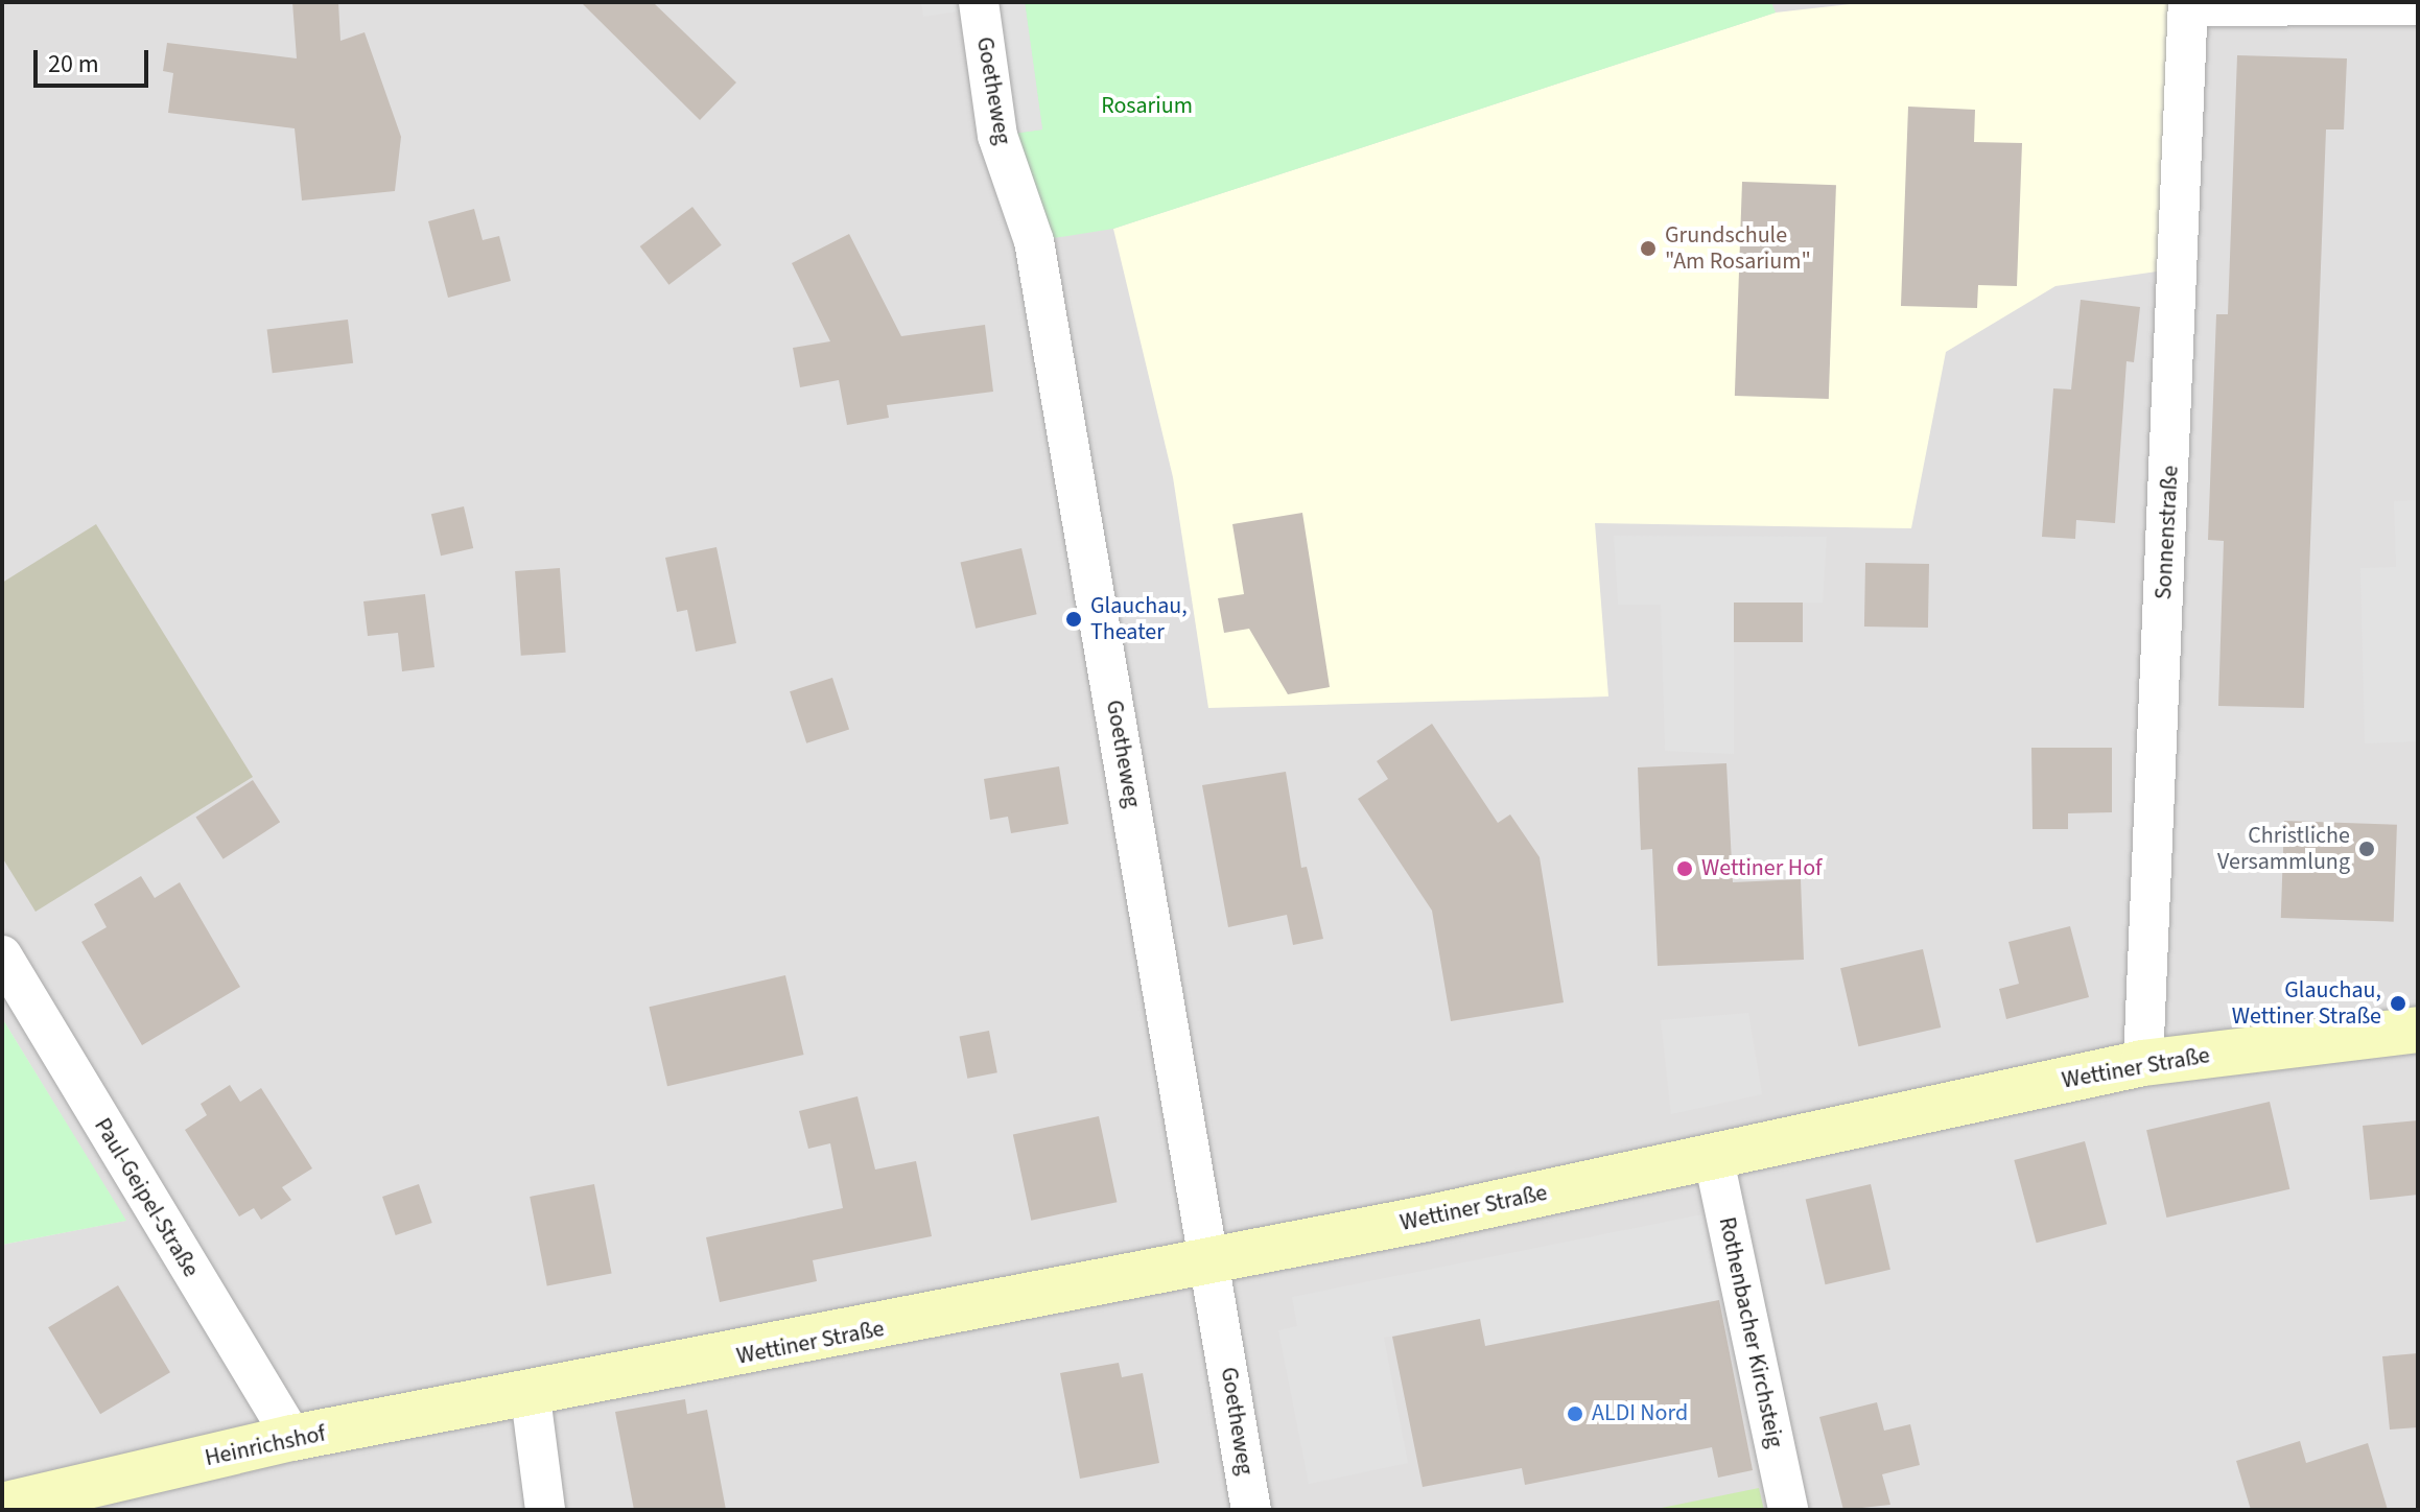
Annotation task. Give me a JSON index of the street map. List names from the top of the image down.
{
  "streets": {
    "street": [
      "Goetheweg",
      "Sonnenstraße",
      "Wettiner Straße",
      "Paul-Geipel-Straße",
      "Rothenbacher Kirchsteig",
      "Heinrichshof"
    ]
  },
  "crossings": [
    ["Goetheweg", "Wettiner Straße"],
    ["Sonnenstraße", "Wettiner Straße"],
    ["Wettiner Straße", "Rothenbacher Kirchsteig"],
    ["Wettiner Straße", "Heinrichshof"],
    ["Paul-Geipel-Straße", "Heinrichshof"]
  ],
  "parks": ["Rosarium"],
  "places": [
    "Grundschule \"Am Rosarium\"",
    "Glauchau, Theater",
    "Christliche Versammlung",
    "Wettiner Hof",
    "Glauchau, Wettiner Straße",
    "ALDI Nord"
  ],
  "scale_bar": "20 m"
}
